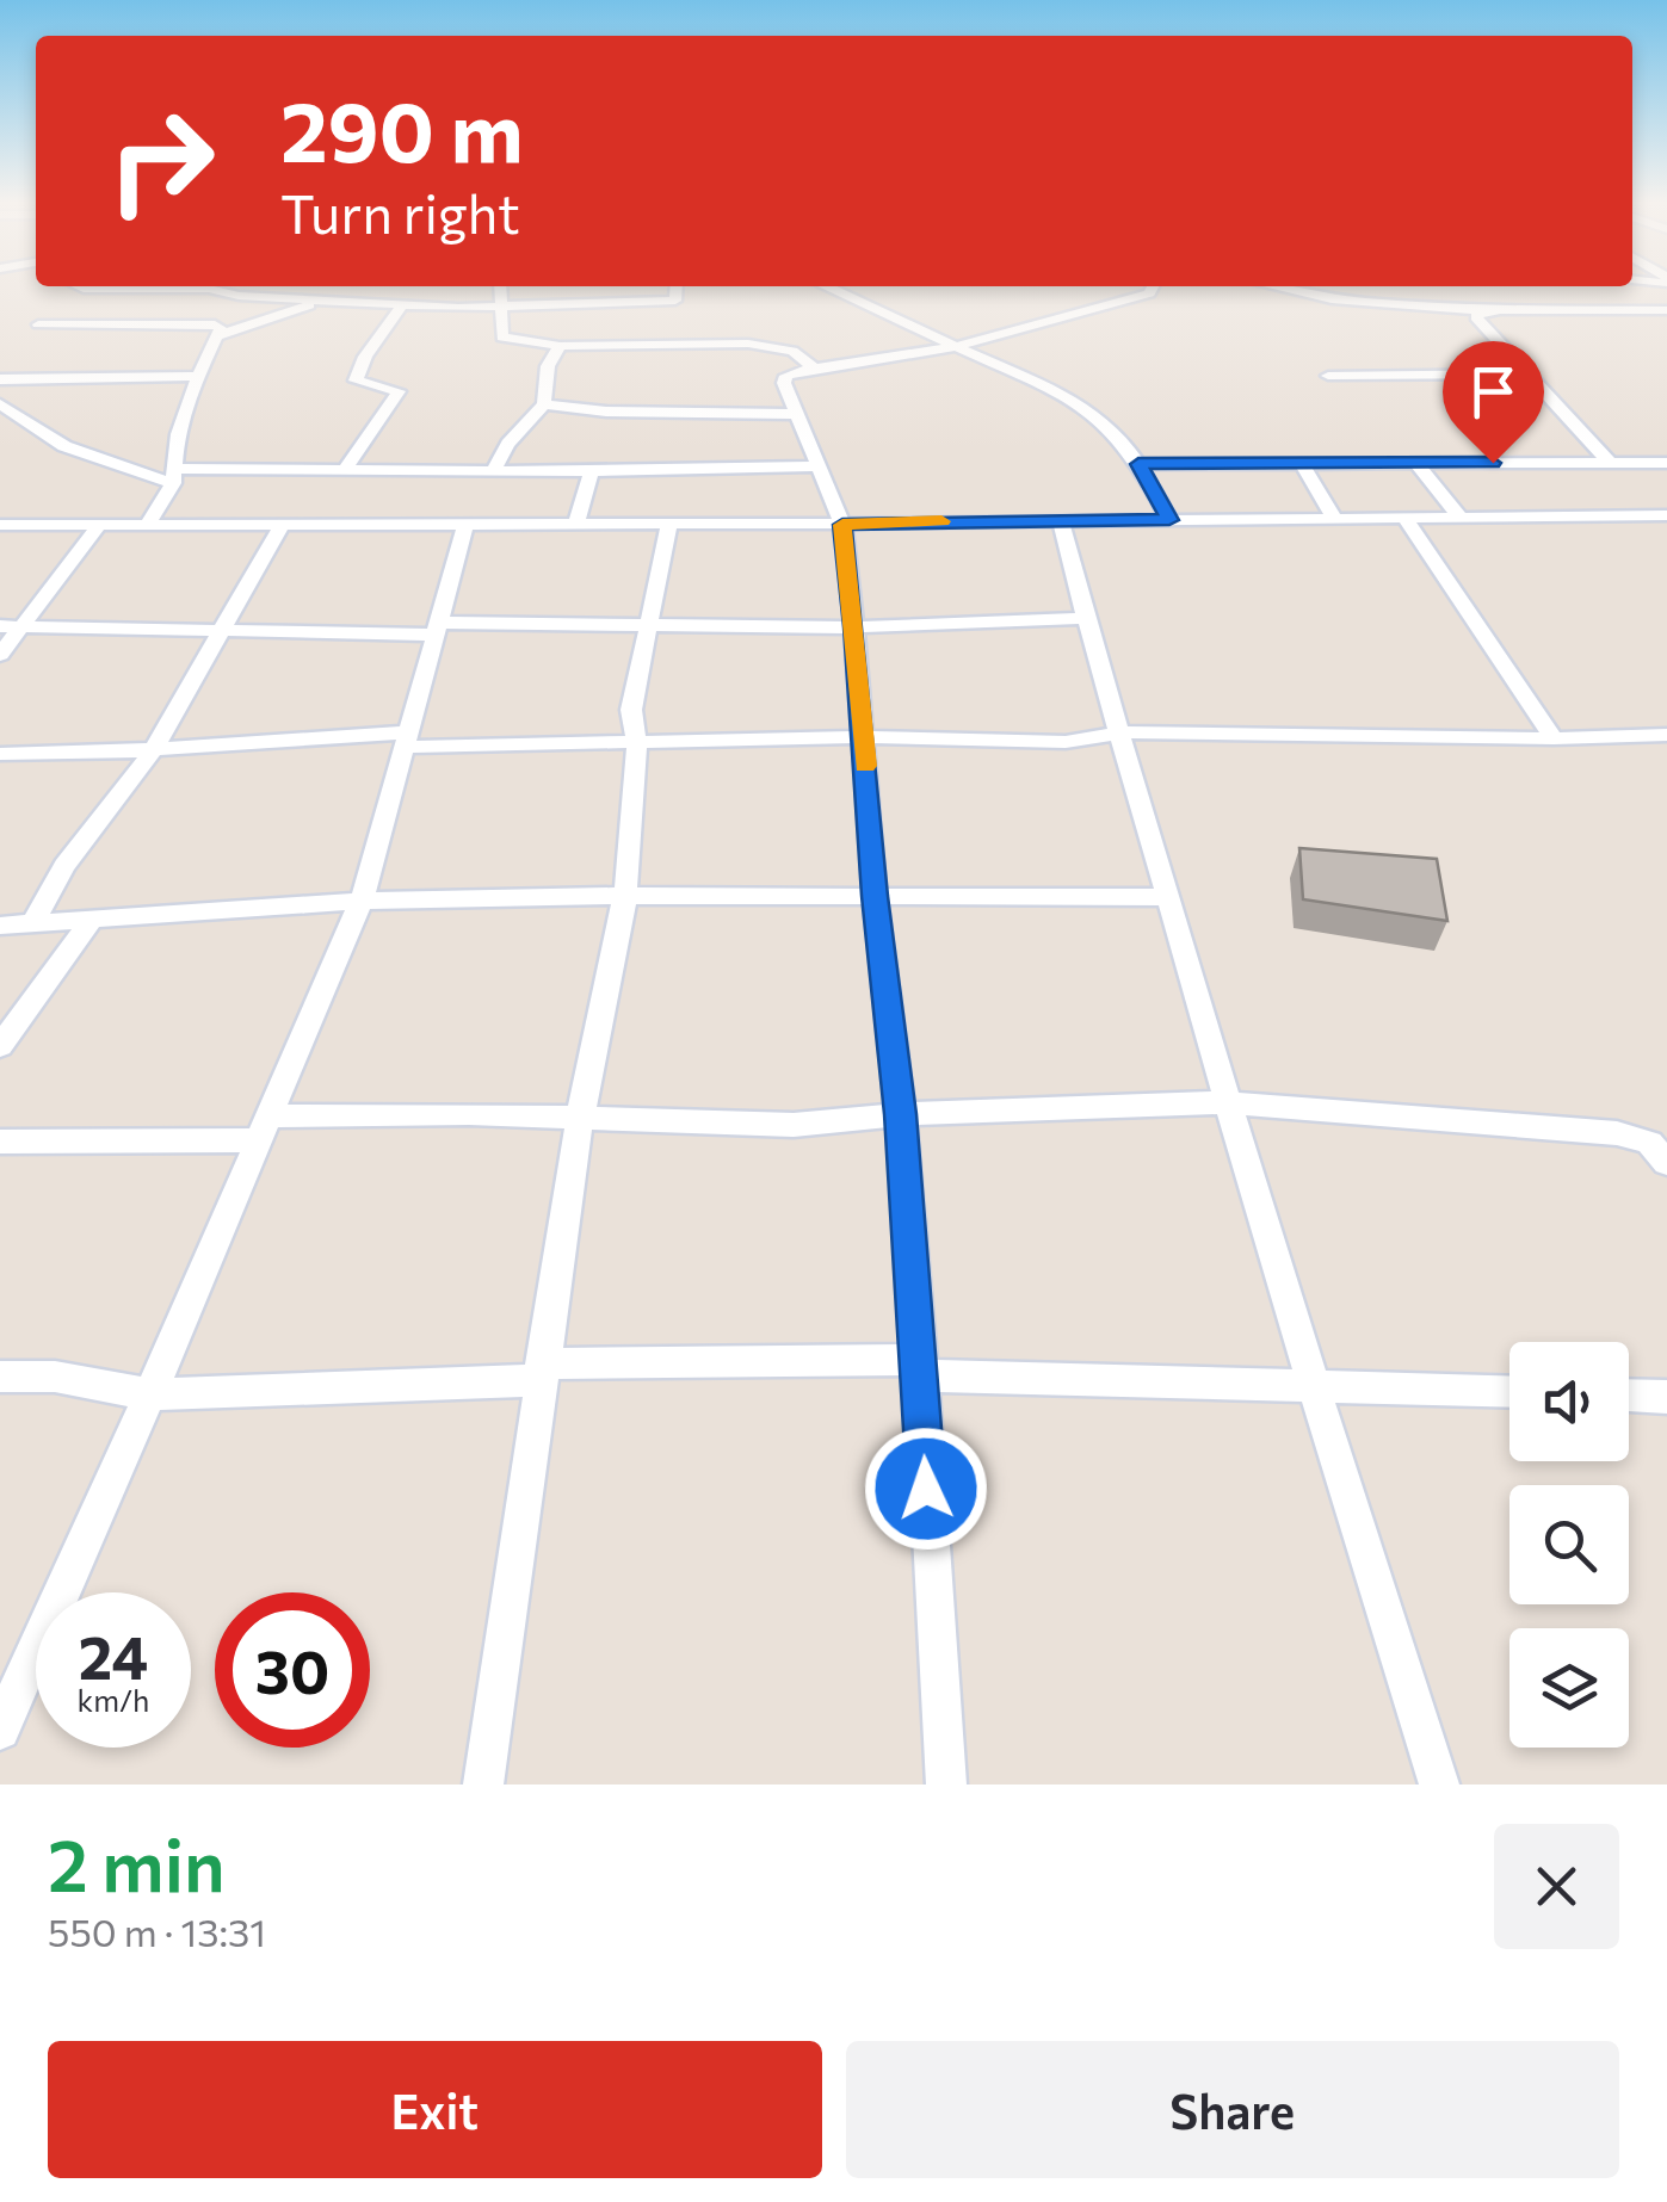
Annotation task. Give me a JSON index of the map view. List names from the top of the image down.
{
  "page": {
    "turn": ["290 m", "Turn right"],
    "speed": "24 km/h",
    "limit": "30",
    "heading": ["2 min", "550 m · 13:31"],
    "buttons": ["Exit", "Share"]
  }
}
